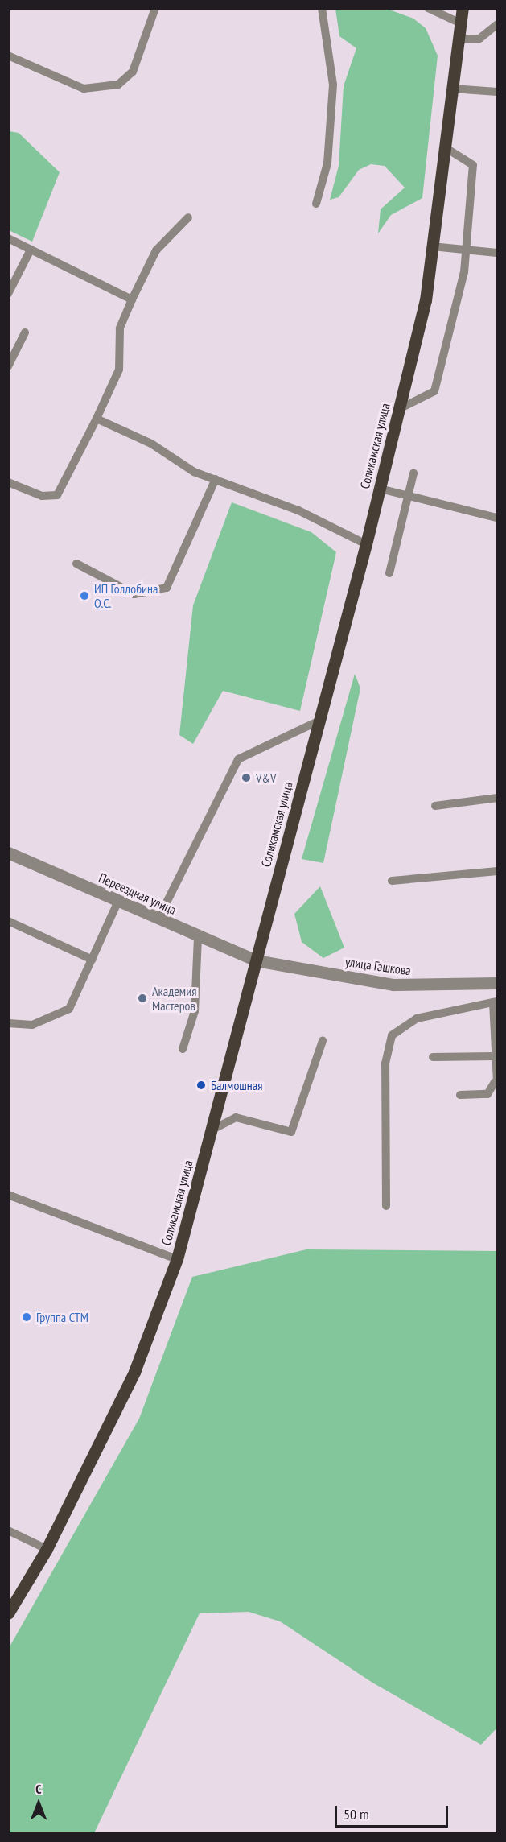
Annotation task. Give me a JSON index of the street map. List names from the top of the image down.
{
  "streets": {
    "main road": ["Соликамская улица"],
    "street": ["Переездная улица", "улица Гашкова"]
  },
  "crossings": [
    ["Соликамская улица", "Переездная улица"],
    ["Соликамская улица", "улица Гашкова"],
    ["Переездная улица", "улица Гашкова"]
  ],
  "places": [
    "ИП Голдобина О.С.",
    "V&V",
    "Академия Мастеров",
    "Балмошная",
    "Группа СТМ"
  ],
  "scale_bar": "50 m",
  "north": "top"
}
